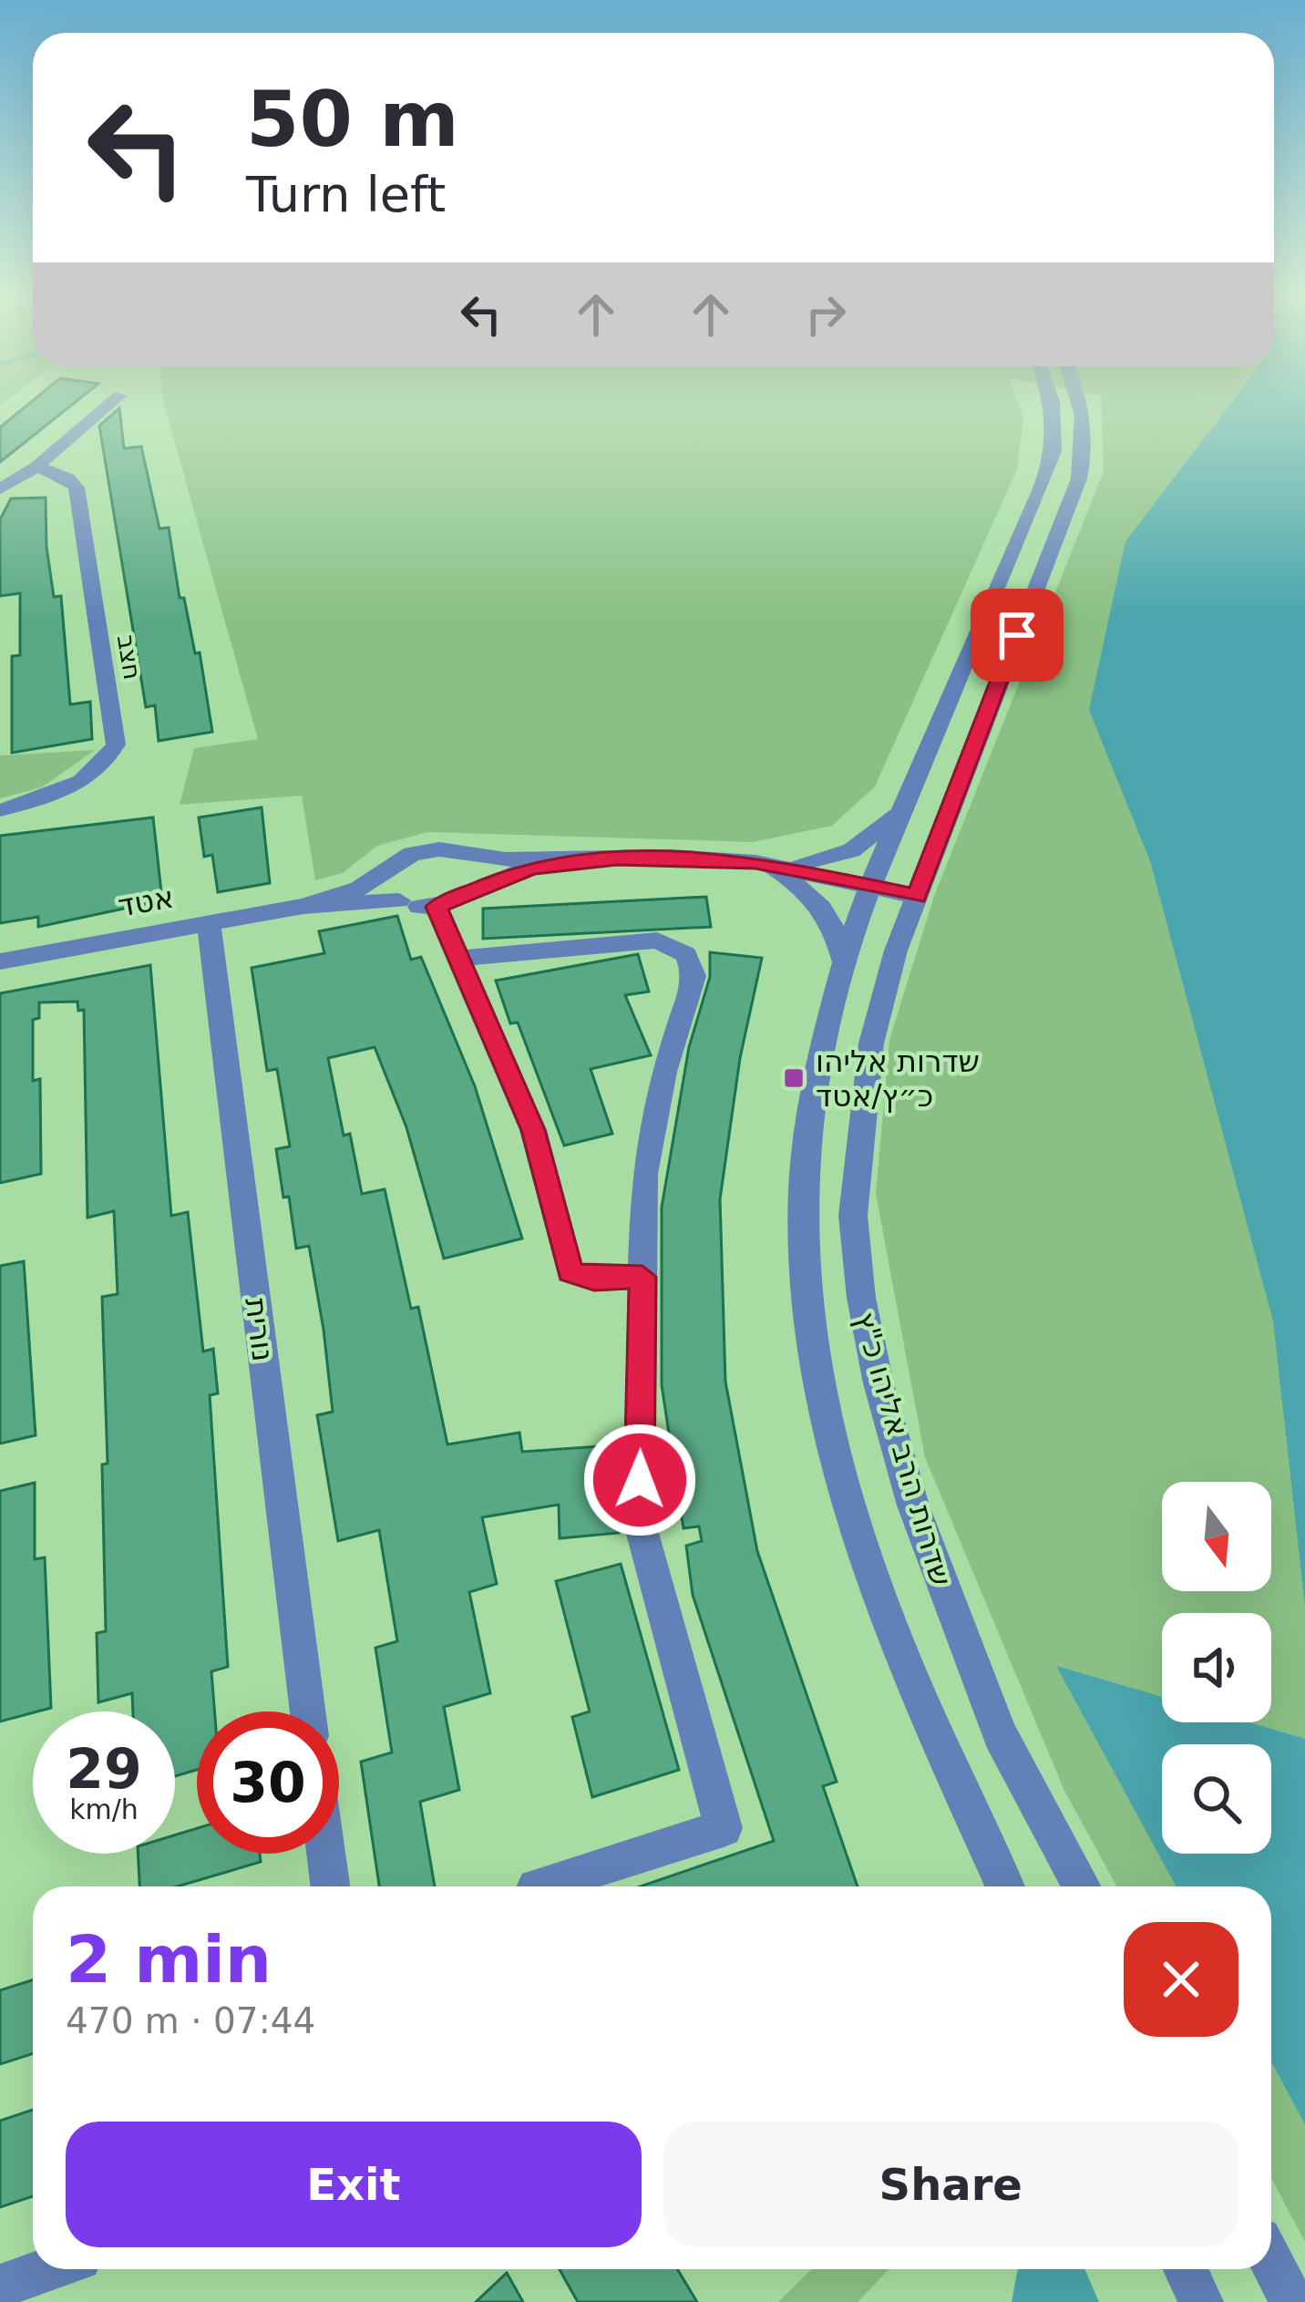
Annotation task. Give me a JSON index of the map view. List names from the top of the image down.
{
  "streets": {
    "street": [
      "חצב",
      "אטד",
      "נורית",
      "שדרות הרב אליהו כ\"ץ"
    ]
  },
  "crossings": [
    ["אטד", "נורית"]
  ],
  "places": {
    "transit": ["שדרות אליהו כ״ץ/אטד"]
  },
  "north": "bottom",
  "page": {
    "turn": ["50 m", "Turn left"],
    "speed": "29 km/h",
    "limit": "30",
    "heading": ["2 min", "470 m · 07:44"],
    "buttons": ["Exit", "Share"]
  }
}
